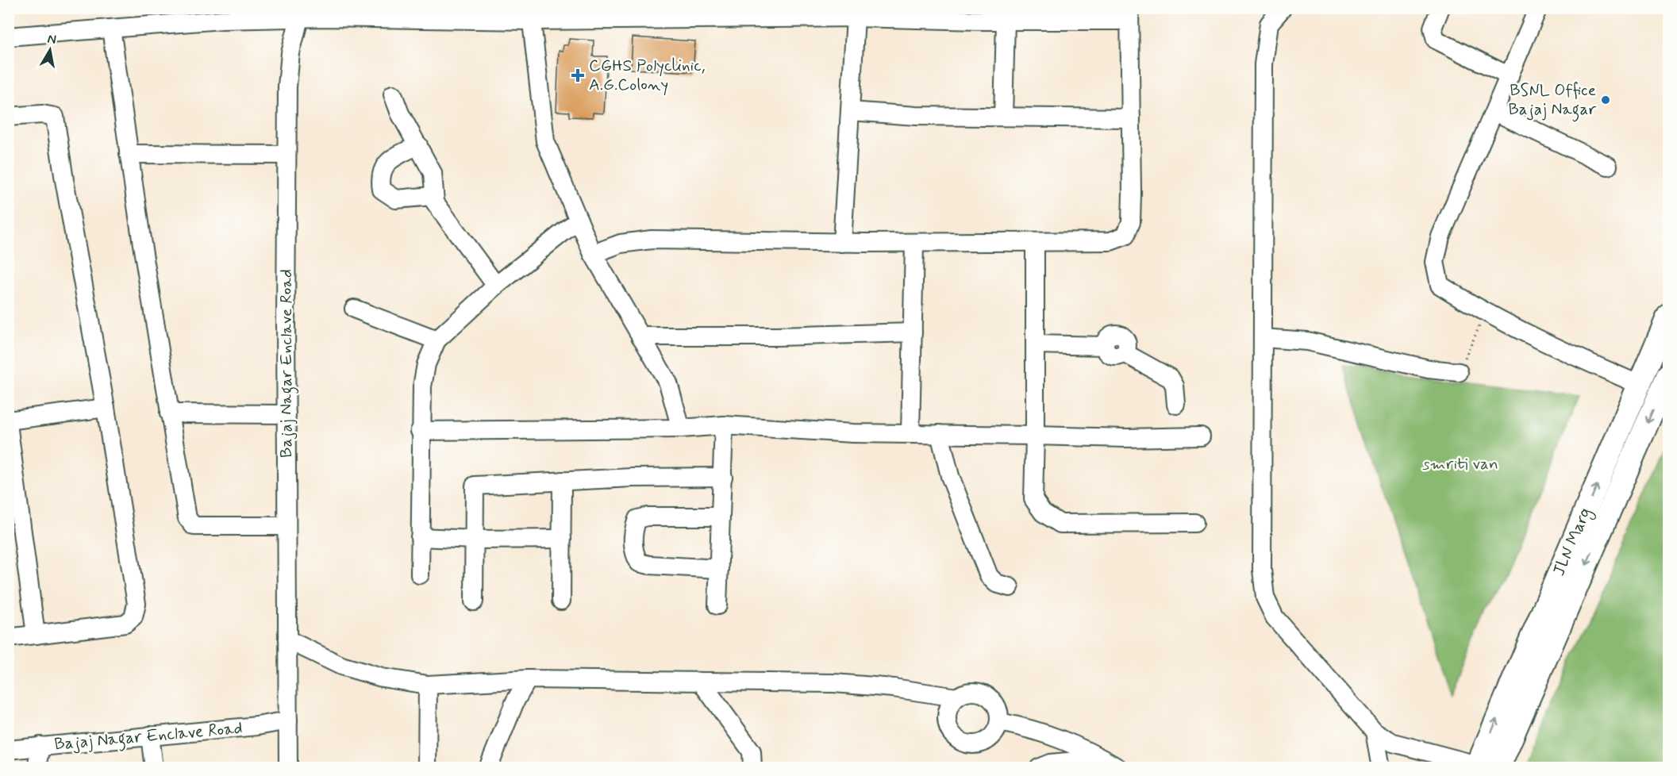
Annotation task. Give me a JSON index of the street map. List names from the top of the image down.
{
  "streets": {
    "main road": ["JLN Marg"],
    "street": ["Bajaj Nagar Enclave Road"]
  },
  "parks": ["smriti van"],
  "places": {
    "health": ["CGHS Polyclinic, A.G.Colony"],
    "other": ["BSNL Office Bajaj Nagar"]
  },
  "north": "top"
}
